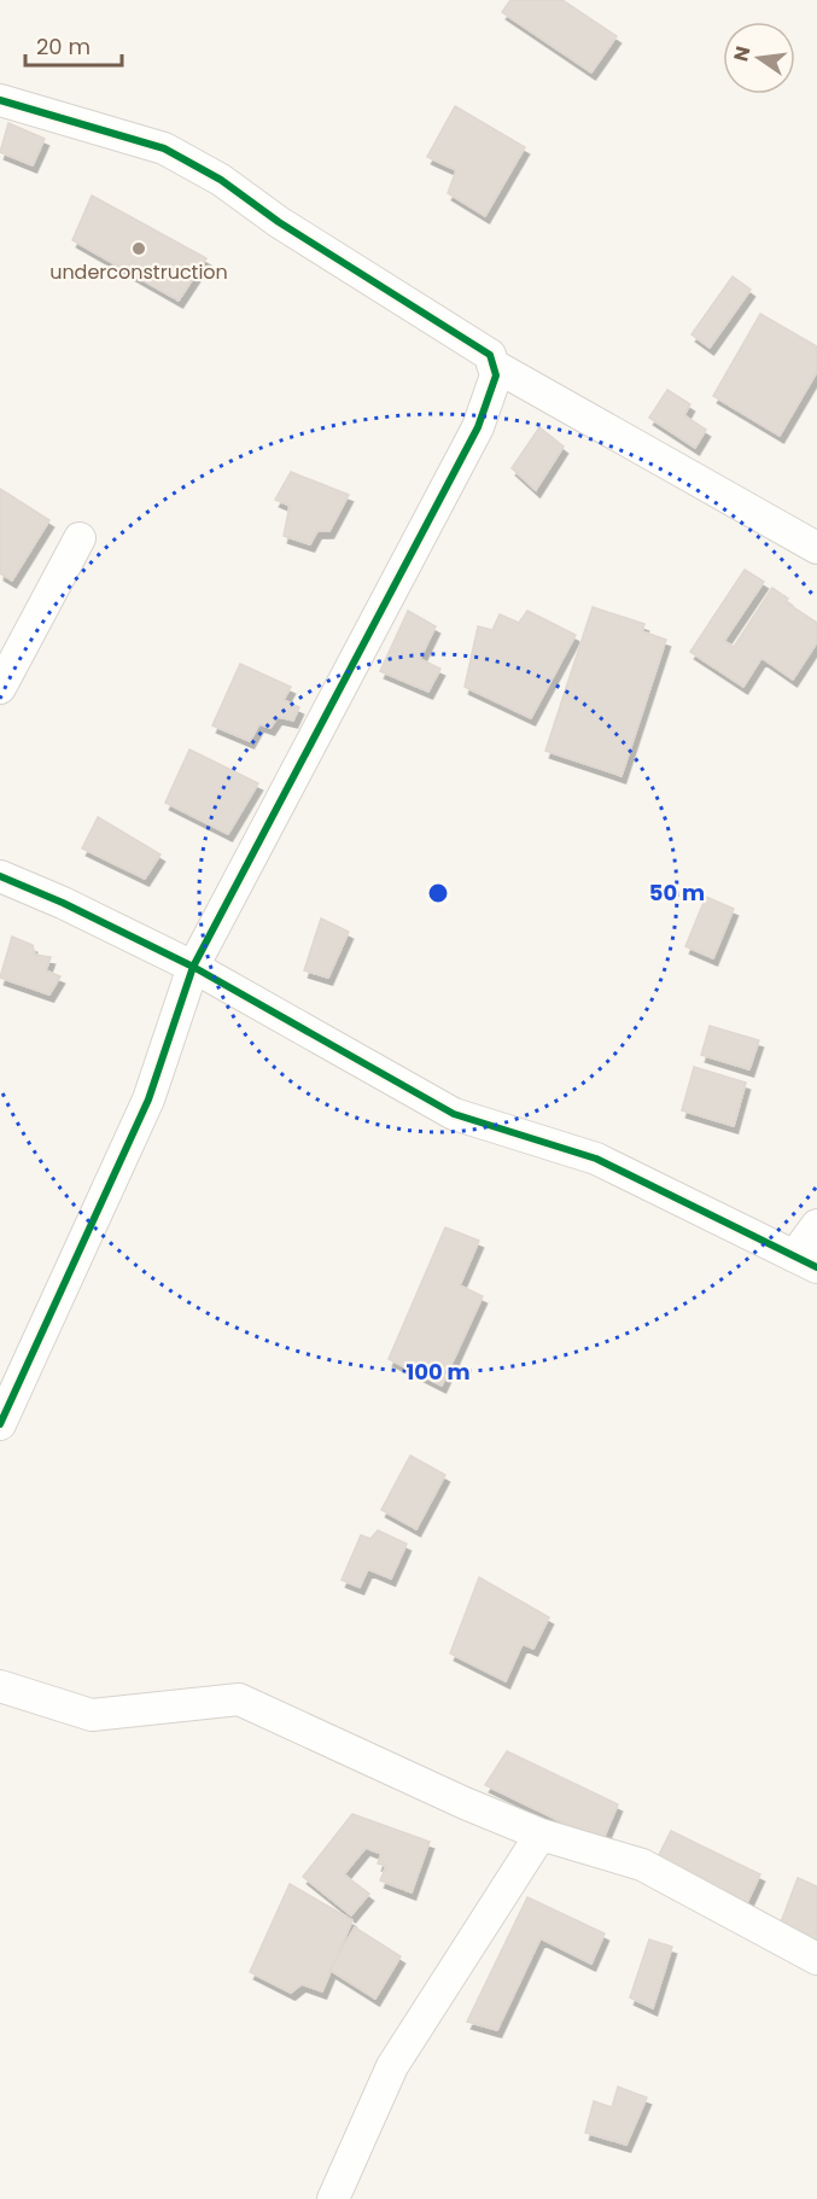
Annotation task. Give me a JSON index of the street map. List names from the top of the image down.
{
  "places": ["underconstruction"],
  "scale_bar": "20 m",
  "north": "left",
  "rings": ["50 m", "100 m"]
}
